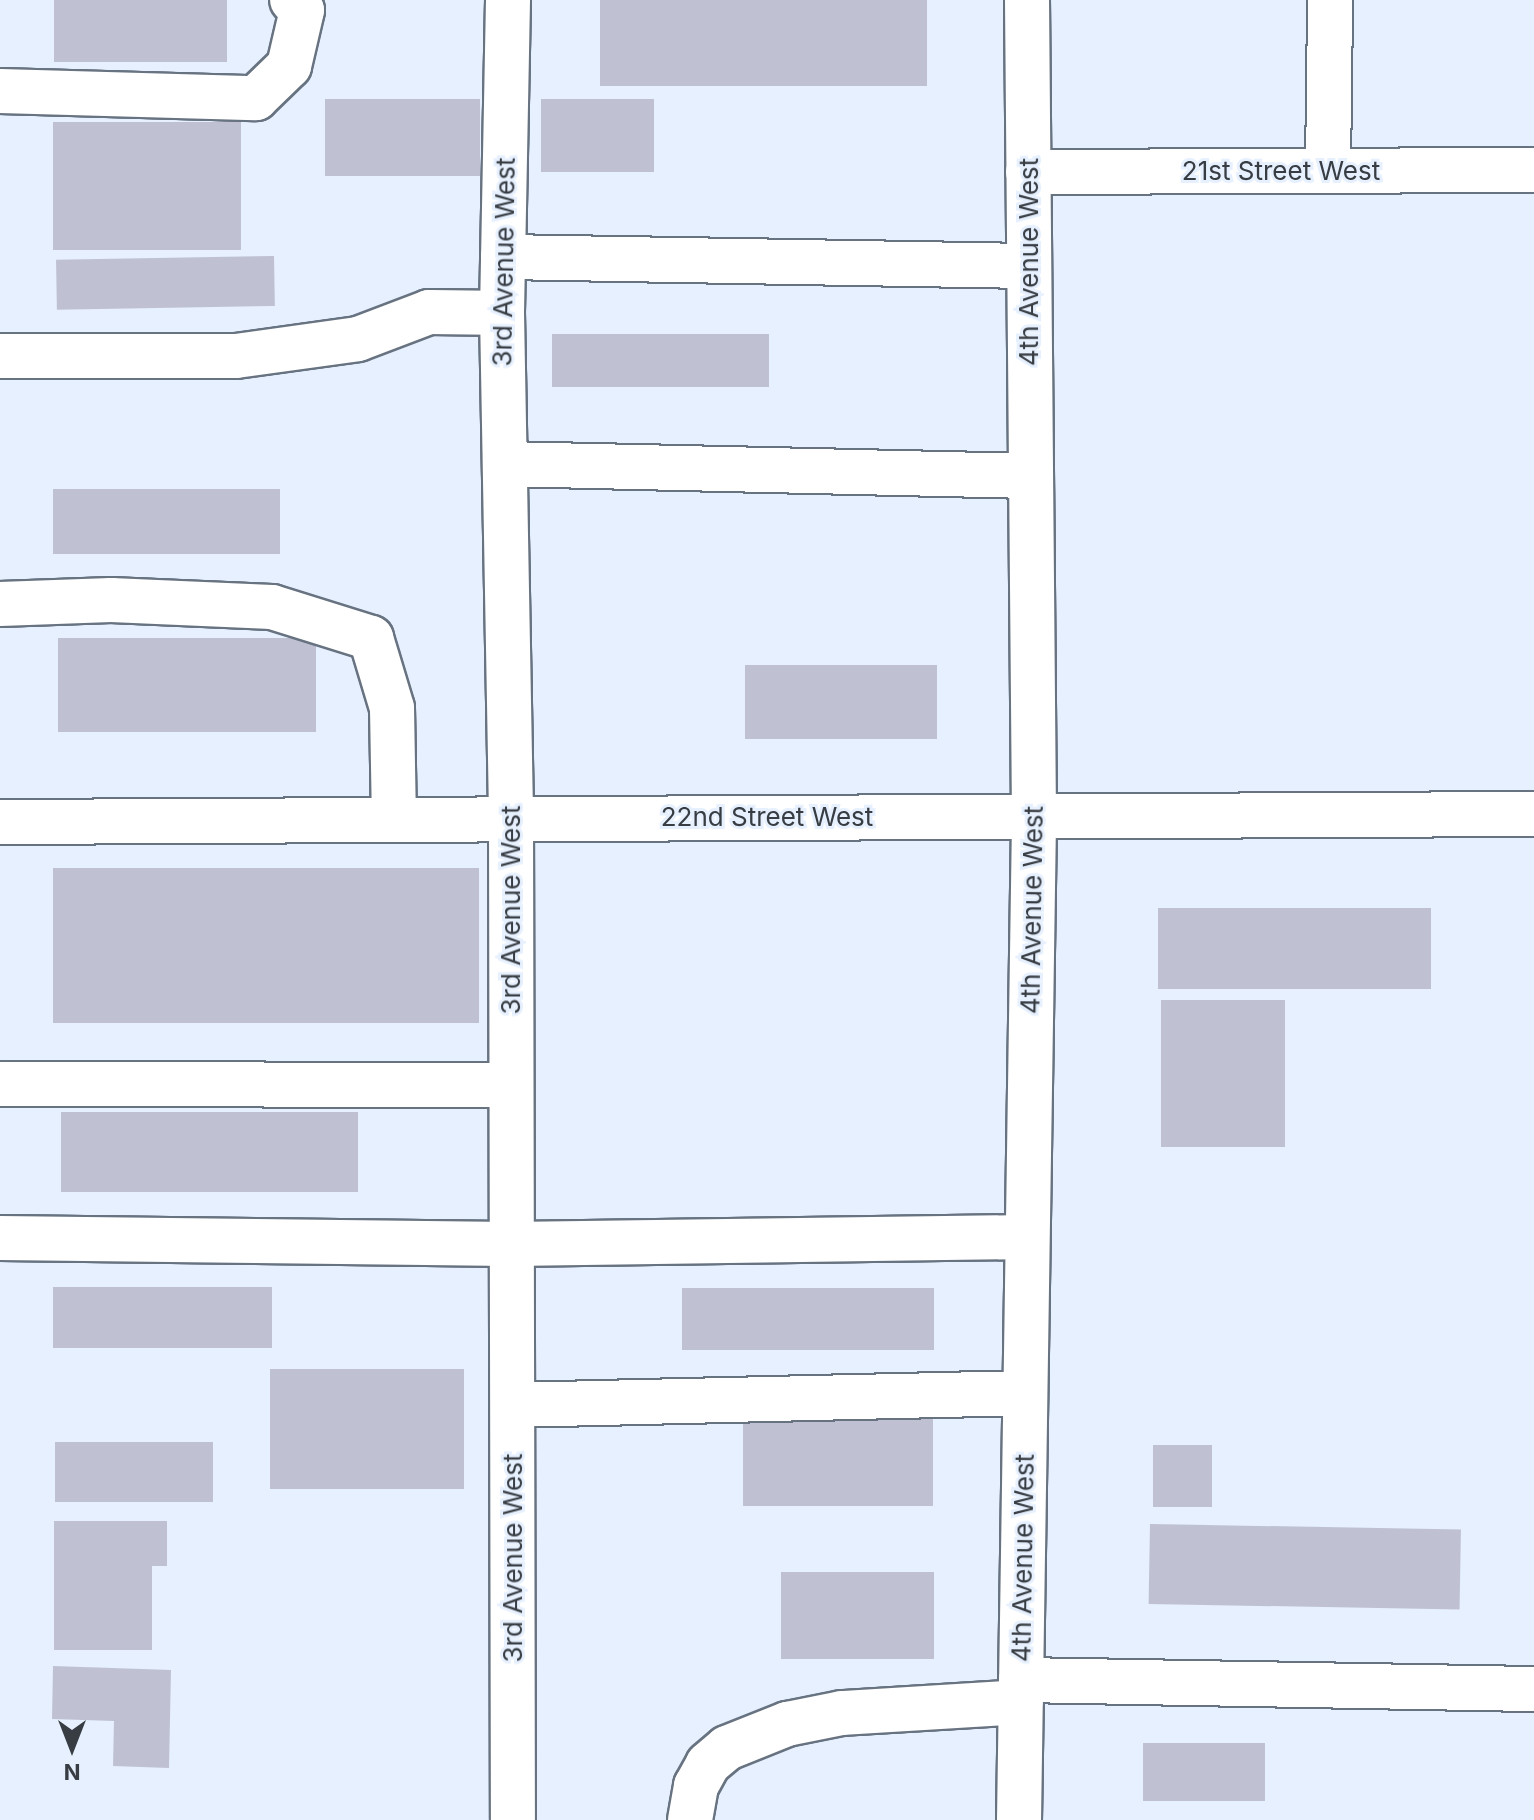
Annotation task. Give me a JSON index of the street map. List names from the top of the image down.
{
  "streets": {
    "street": [
      "21st Street West",
      "3rd Avenue West",
      "4th Avenue West",
      "22nd Street West"
    ]
  },
  "crossings": [
    ["21st Street West", "4th Avenue West"],
    ["3rd Avenue West", "22nd Street West"],
    ["4th Avenue West", "22nd Street West"]
  ],
  "north": "bottom"
}
